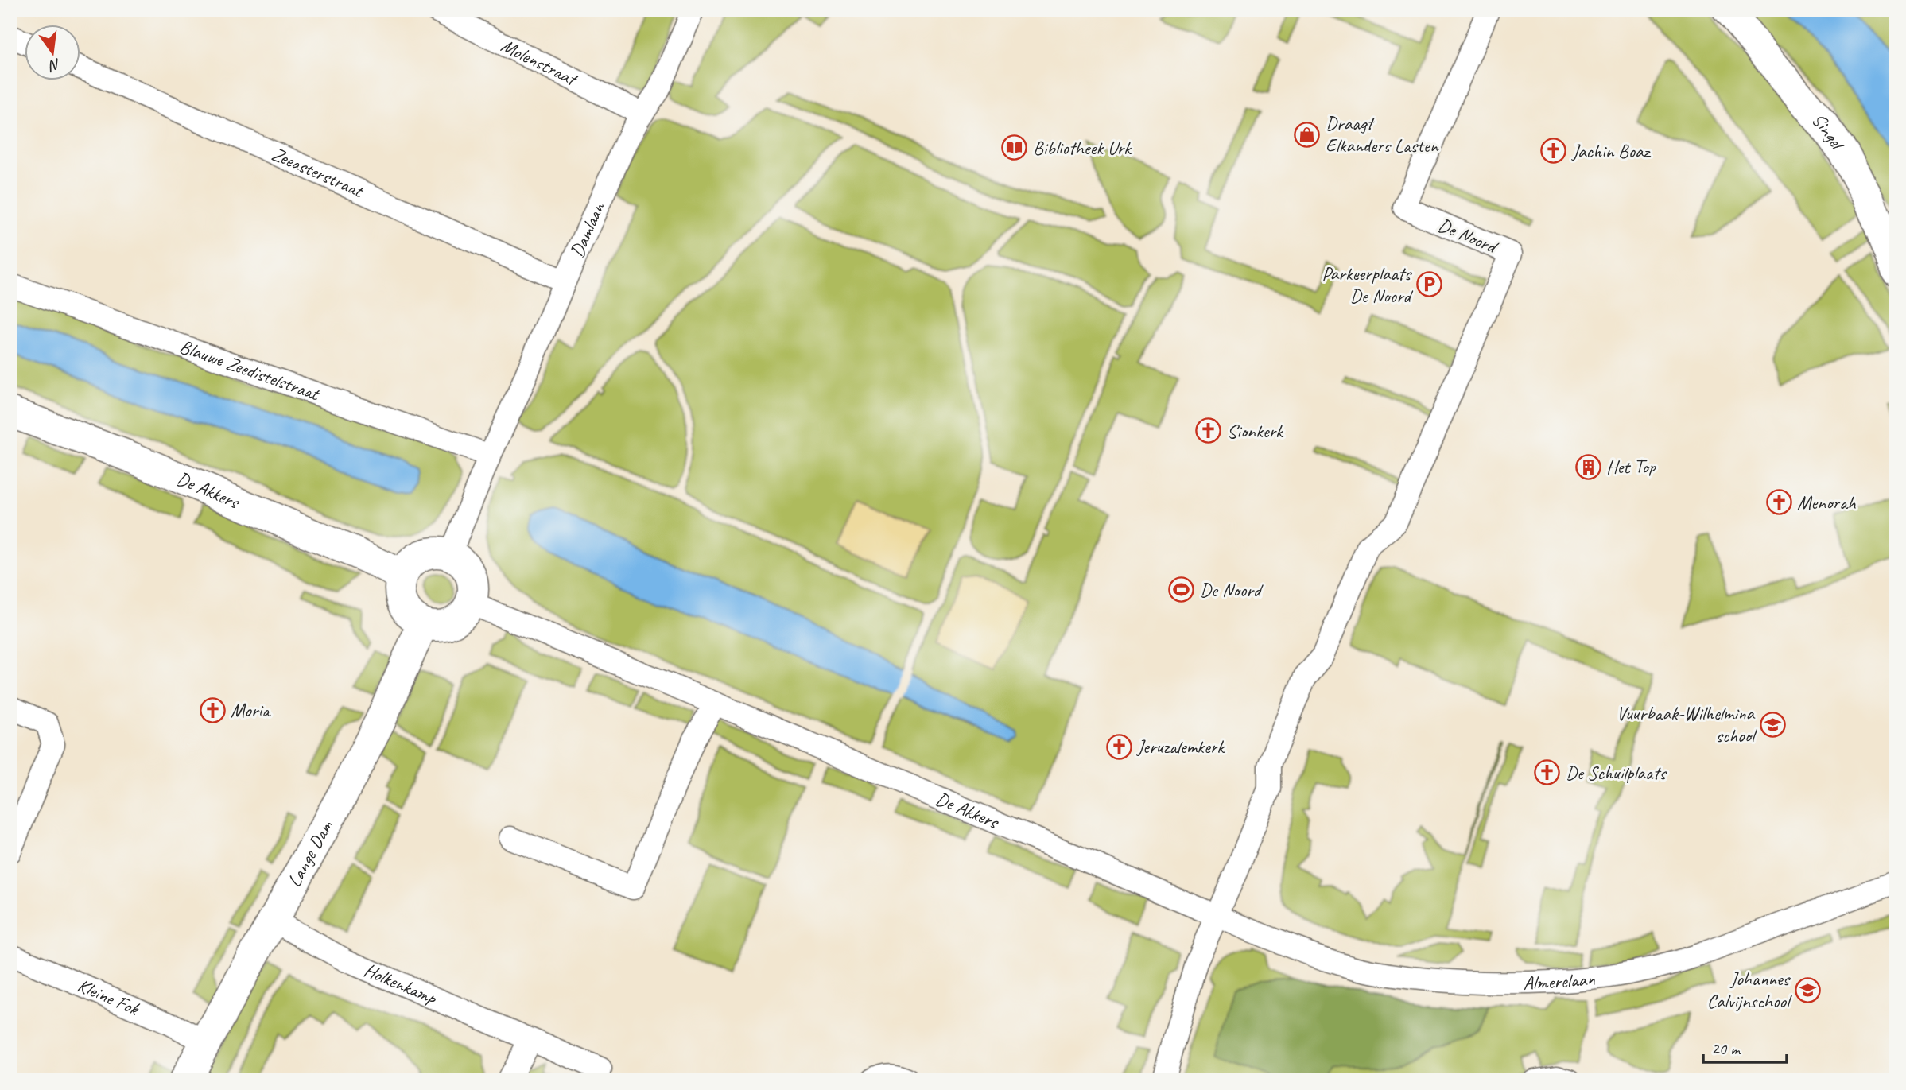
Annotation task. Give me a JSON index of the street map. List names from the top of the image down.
{
  "streets": {
    "street": [
      "Molenstraat",
      "Singel",
      "Zeeasterstraat",
      "Damlaan",
      "De Noord",
      "Blauwe Zeedistelstraat",
      "De Akkers",
      "Lange Dam",
      "Almerelaan",
      "Holkenkamp",
      "Kleine Fok"
    ]
  },
  "crossings": [
    ["Molenstraat", "Damlaan"],
    ["Zeeasterstraat", "Damlaan"],
    ["Damlaan", "Blauwe Zeedistelstraat"],
    ["De Noord", "De Akkers"],
    ["De Noord", "Almerelaan"],
    ["De Akkers", "Lange Dam"],
    ["De Akkers", "Almerelaan"],
    ["Lange Dam", "Holkenkamp"],
    ["Lange Dam", "Kleine Fok"]
  ],
  "places": {
    "shop": ["Draagt Elkanders Lasten"],
    "library": ["Bibliotheek Urk"],
    "church": [
      "Jachin Boaz",
      "Sionkerk",
      "Menorah",
      "Moria",
      "Jeruzalemkerk",
      "De Schuilplaats"
    ],
    "parking": ["Parkeerplaats De Noord"],
    "building": ["Het Top"],
    "sports": ["De Noord"],
    "school or university": ["Vuurbaak-Wilhelmina school", "Johannes Calvijnschool"]
  },
  "scale_bar": "20 m",
  "north": "bottom"
}
